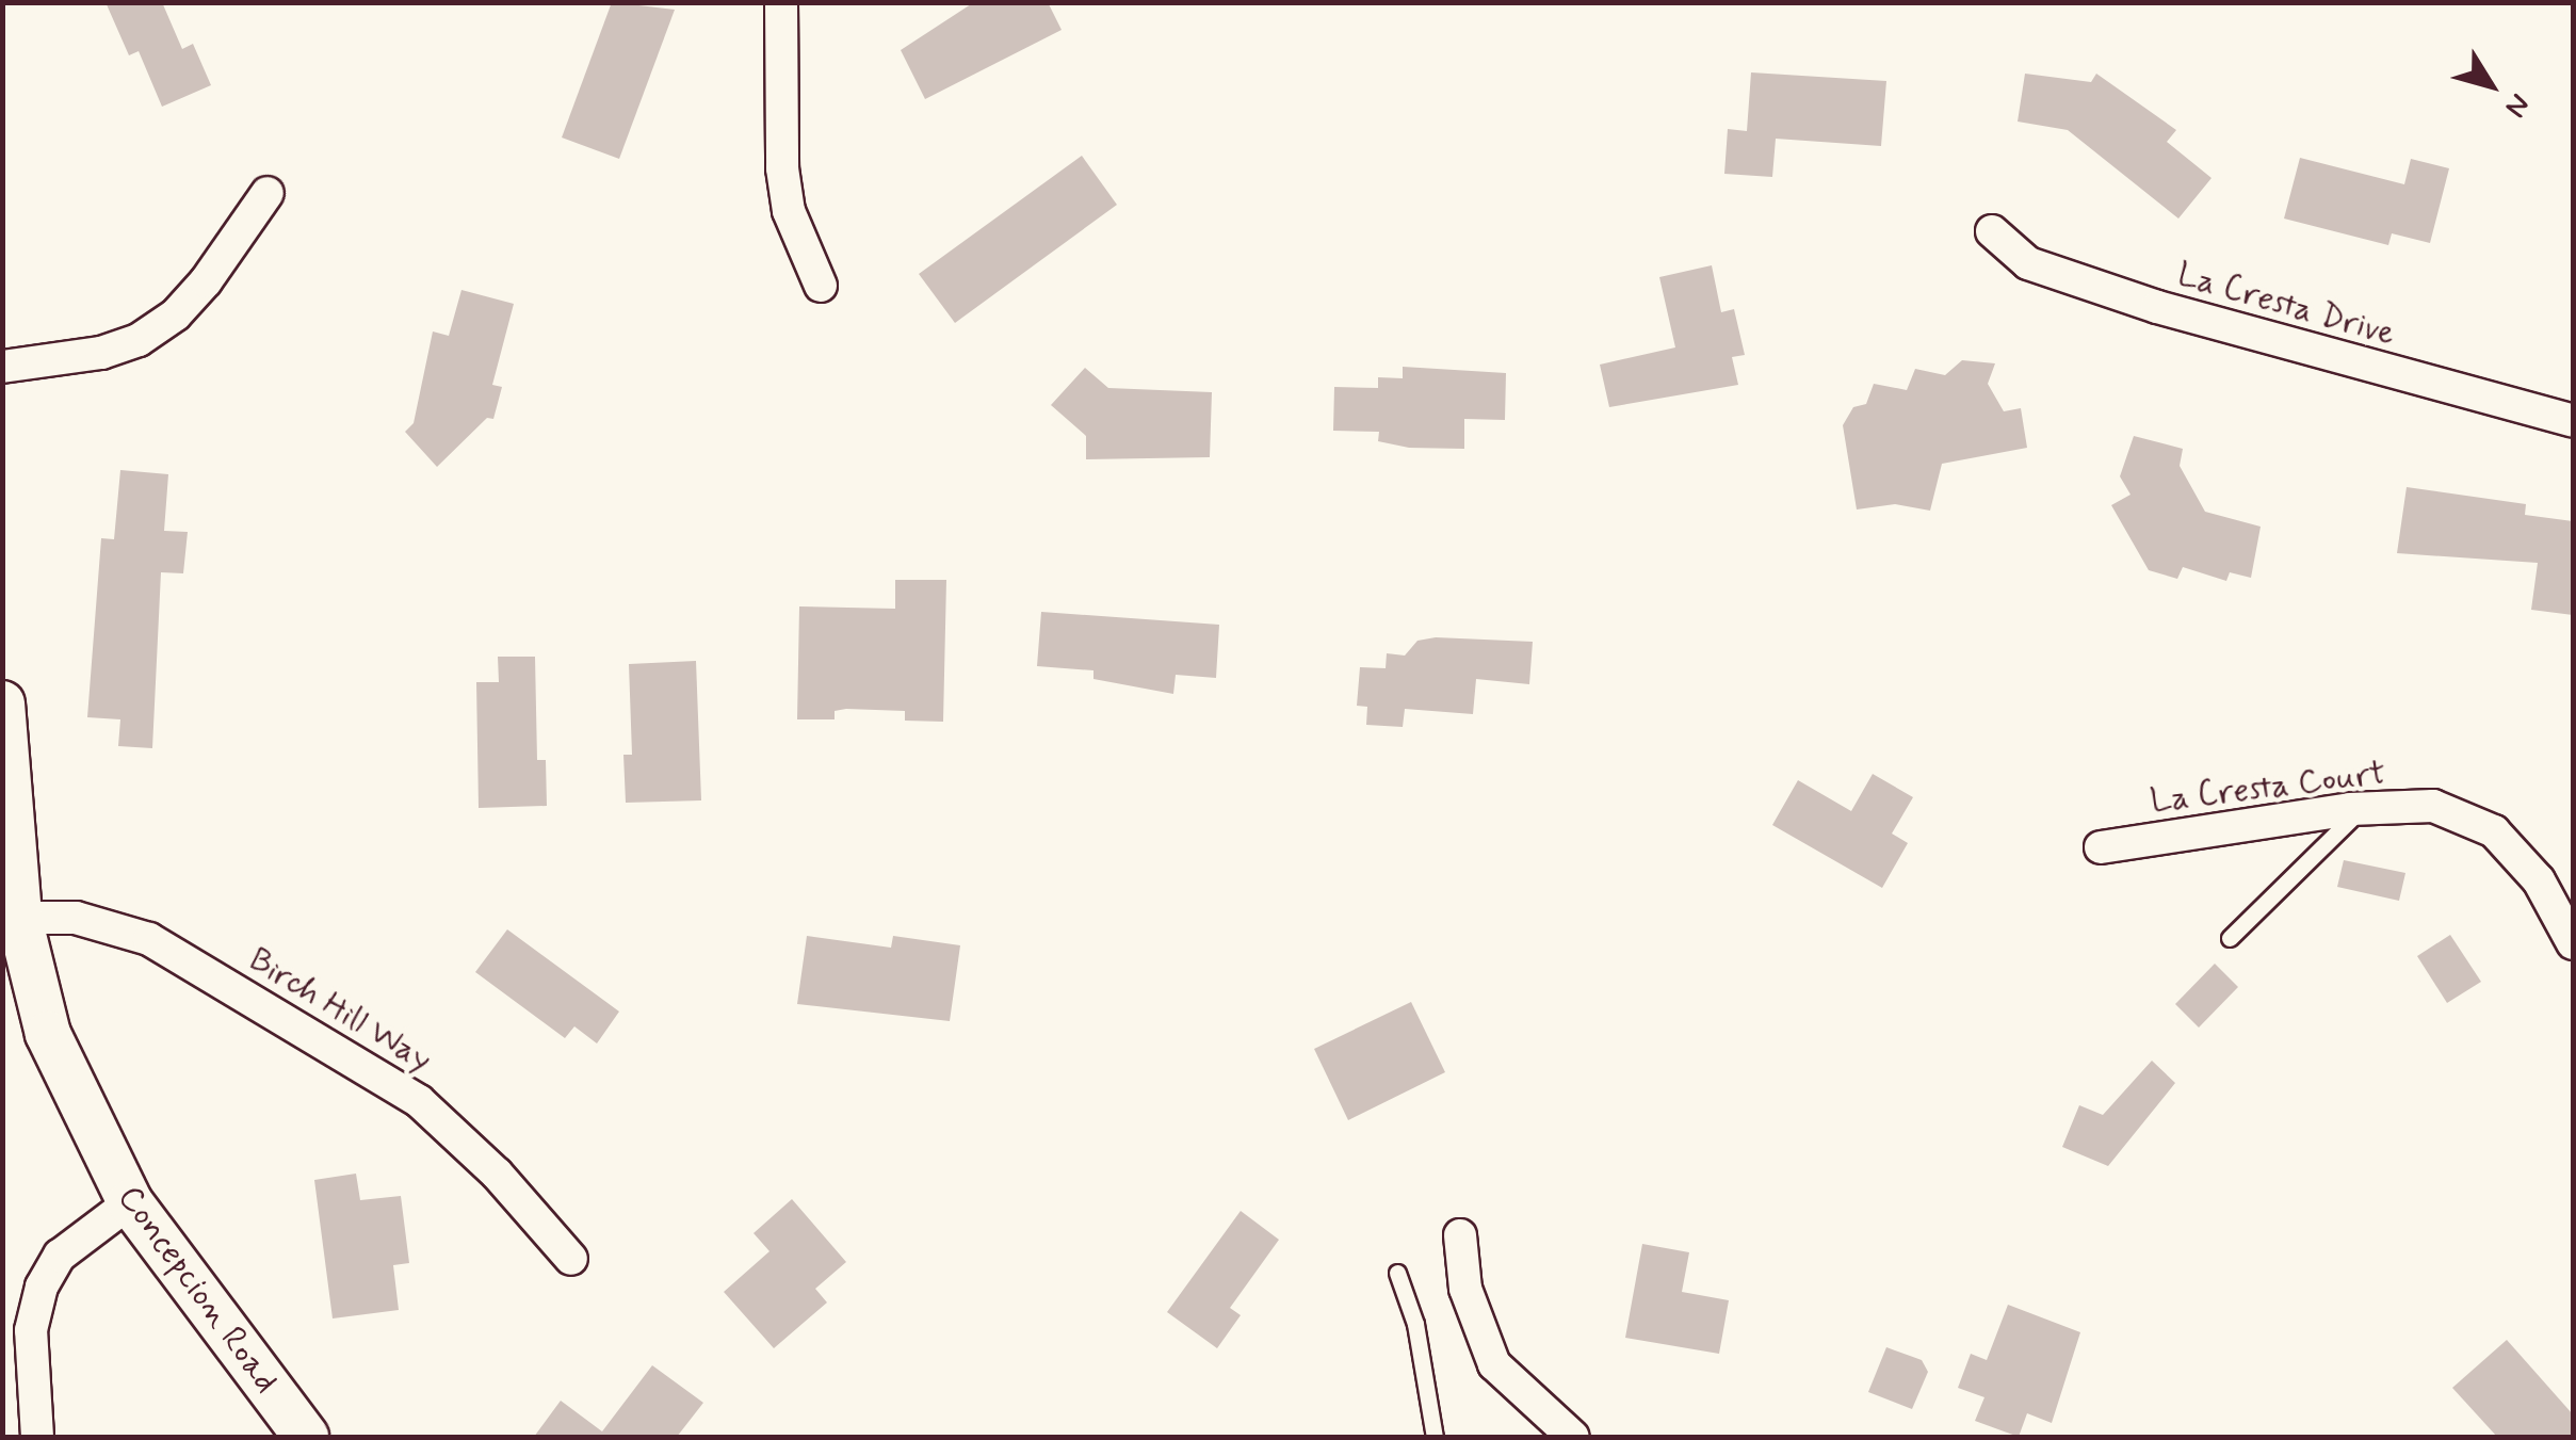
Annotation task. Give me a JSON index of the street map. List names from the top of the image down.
{
  "streets": {
    "street": [
      "La Cresta Drive",
      "La Cresta Court",
      "Birch Hill Way",
      "Concepcion Road"
    ]
  },
  "crossings": [
    ["Birch Hill Way", "Concepcion Road"]
  ],
  "north": "bottom right"
}
